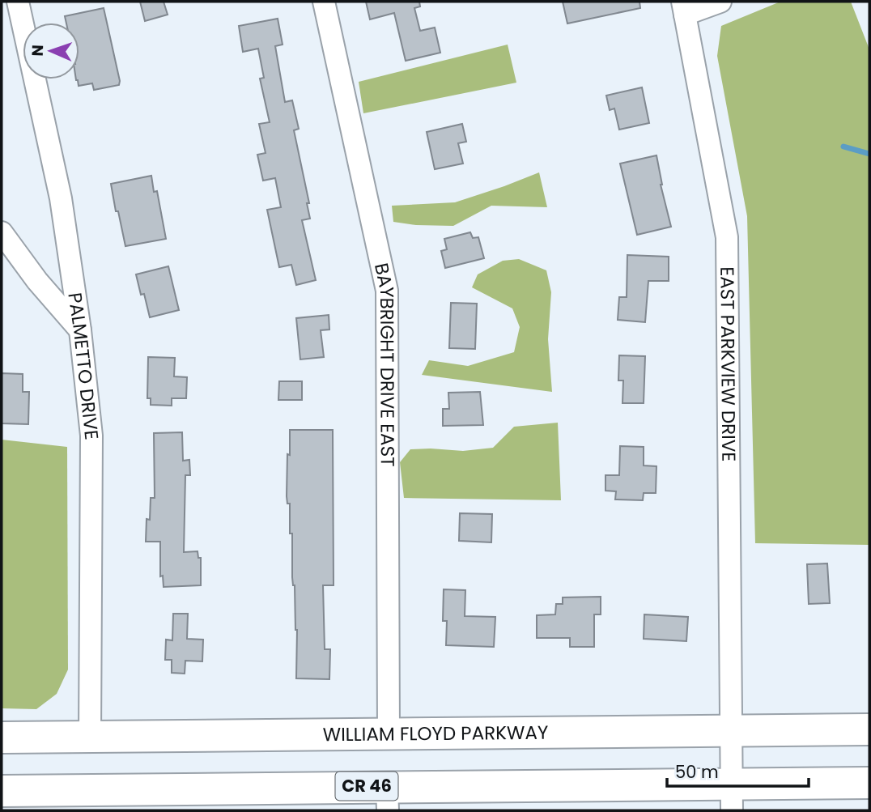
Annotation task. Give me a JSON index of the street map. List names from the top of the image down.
{
  "streets": {
    "highway": ["WILLIAM FLOYD PARKWAY", "CR 46"],
    "street": ["EAST PARKVIEW DRIVE", "BAYBRIGHT DRIVE EAST", "PALMETTO DRIVE"]
  },
  "crossings": [
    ["EAST PARKVIEW DRIVE", "WILLIAM FLOYD PARKWAY"],
    ["EAST PARKVIEW DRIVE", "CR 46"],
    ["BAYBRIGHT DRIVE EAST", "WILLIAM FLOYD PARKWAY"],
    ["PALMETTO DRIVE", "WILLIAM FLOYD PARKWAY"]
  ],
  "scale_bar": "50 m",
  "north": "left"
}
